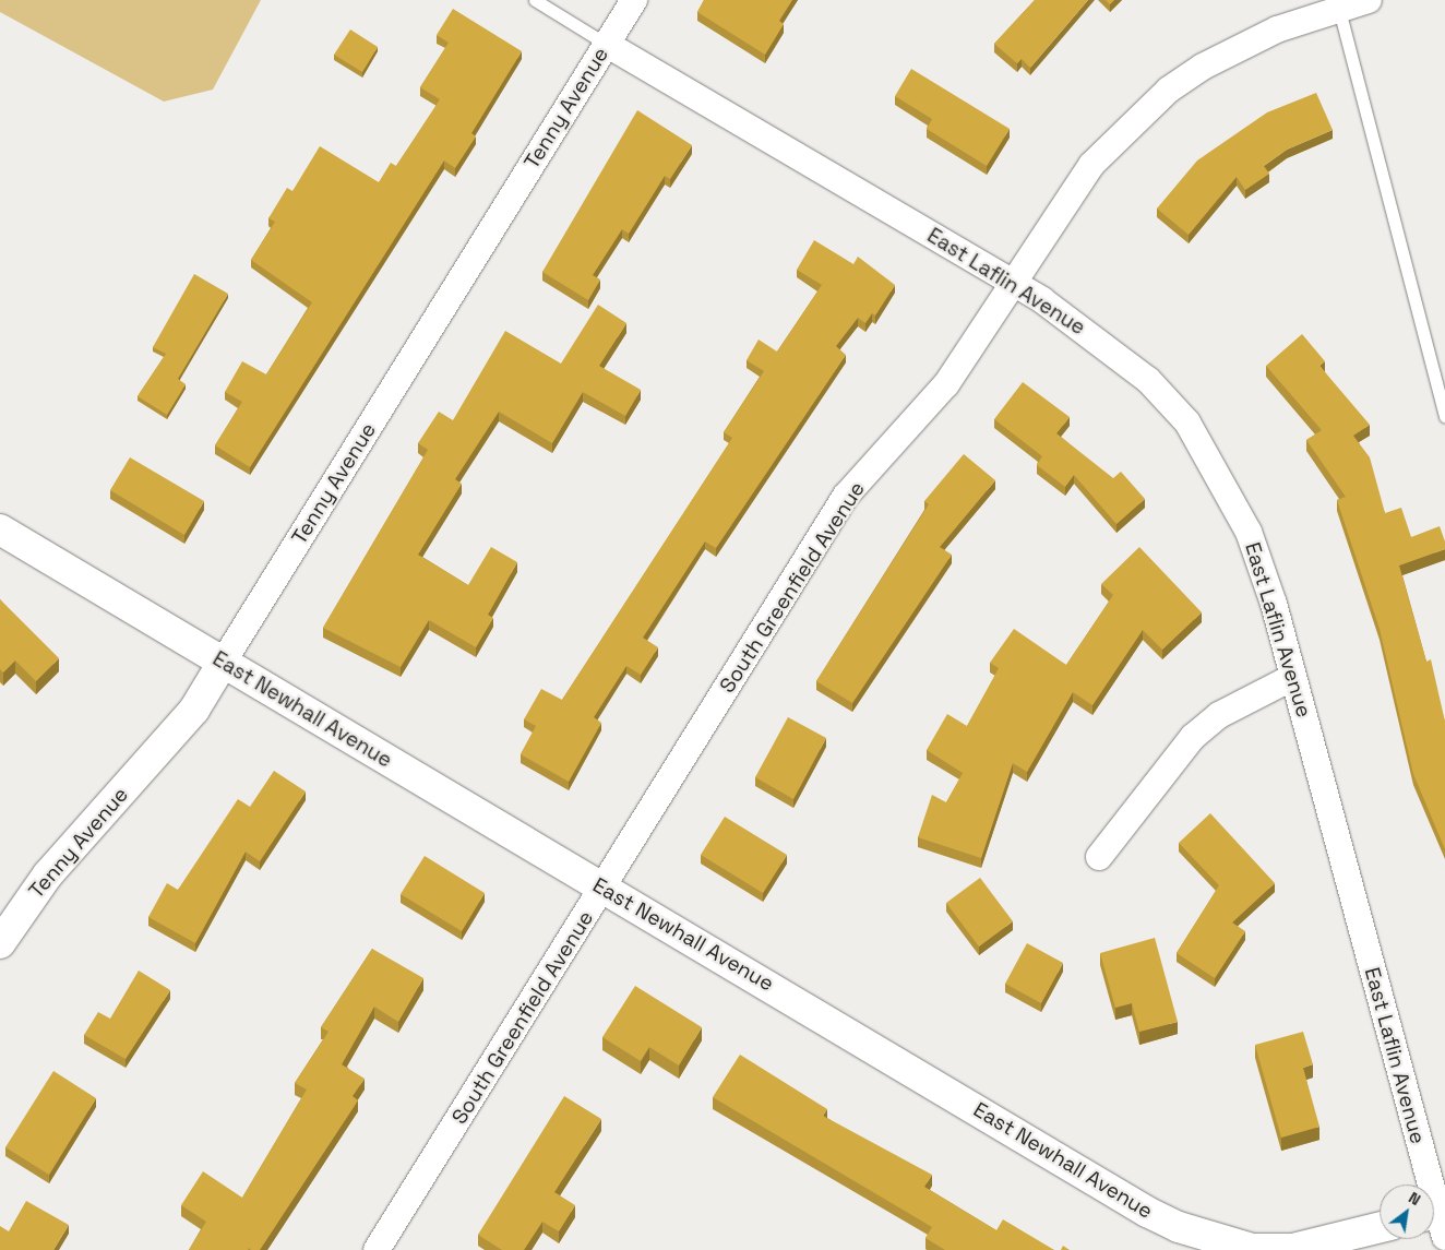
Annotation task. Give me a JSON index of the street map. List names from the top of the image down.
{
  "streets": {
    "street": [
      "Tenny Avenue",
      "East Laflin Avenue",
      "South Greenfield Avenue",
      "East Newhall Avenue"
    ]
  },
  "crossings": [
    ["Tenny Avenue", "East Laflin Avenue"],
    ["Tenny Avenue", "East Newhall Avenue"],
    ["East Laflin Avenue", "South Greenfield Avenue"],
    ["South Greenfield Avenue", "East Newhall Avenue"]
  ],
  "north": "top right"
}
